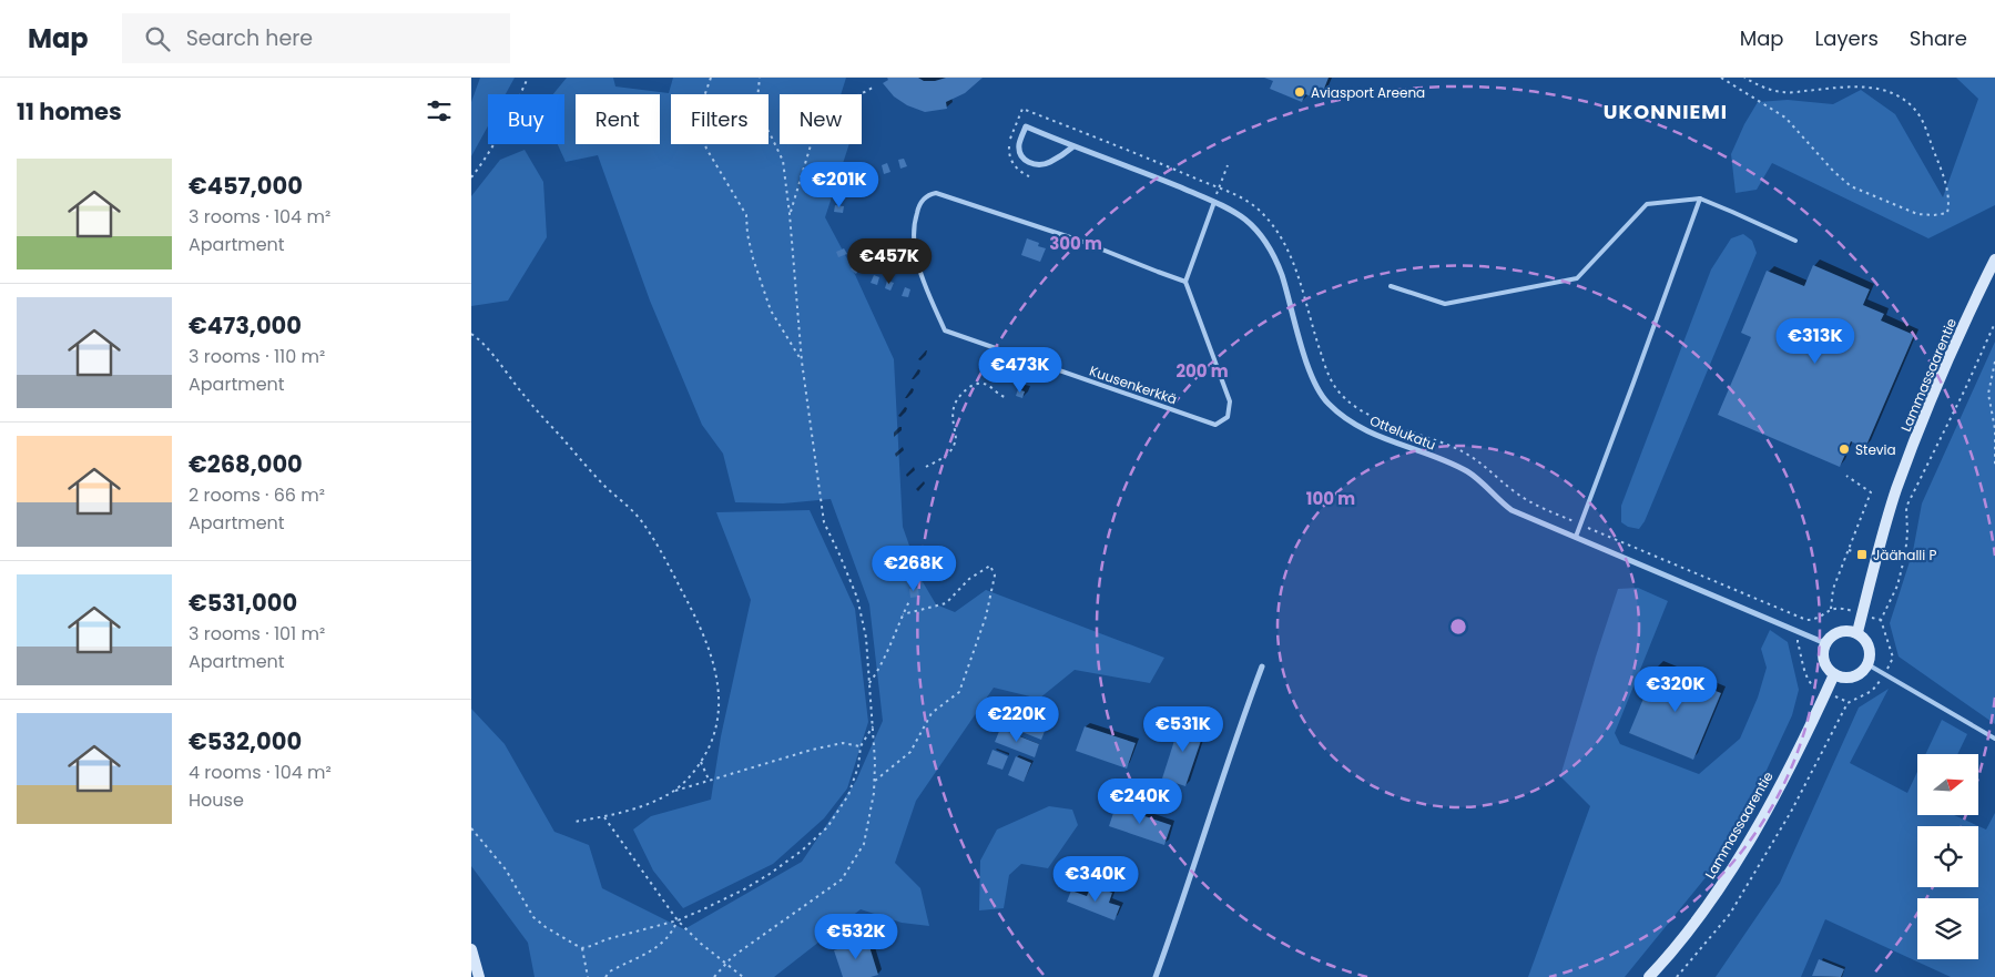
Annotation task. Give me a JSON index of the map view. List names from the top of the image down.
{
  "streets": {
    "street": ["Lammassaarentie", "Ottelukatu"],
    "lane": ["Kuusenkerkkä"]
  },
  "crossings": [
    ["Lammassaarentie", "Ottelukatu"]
  ],
  "districts": ["UKONNIEMI"],
  "places": {
    "other": ["Aviasport Areena", "Stevia"],
    "transit": ["Jäähalli P"]
  },
  "north": "right",
  "page": {
    "header": "Map",
    "search": "Search here",
    "nav": ["Map", "Layers", "Share"],
    "heading": "11 homes",
    "chip": [
      "Buy",
      "Rent",
      "Filters",
      "New"
    ],
    "list": [
      {
        "name": "€457,000",
        "note": "3 rooms · 104 m² · Apartment"
      },
      {
        "name": "€473,000",
        "note": "3 rooms · 110 m² · Apartment"
      },
      {
        "name": "€268,000",
        "note": "2 rooms · 66 m² · Apartment"
      },
      {
        "name": "€531,000",
        "note": "3 rooms · 101 m² · Apartment"
      },
      {
        "name": "€532,000",
        "note": "4 rooms · 104 m² · House"
      }
    ],
    "price": [
      "€201K",
      "€457K",
      "€313K",
      "€473K",
      "€268K",
      "€320K",
      "€220K",
      "€531K",
      "€240K",
      "€340K",
      "€532K"
    ]
  },
  "rings": ["300 m", "200 m", "100 m"]
}
